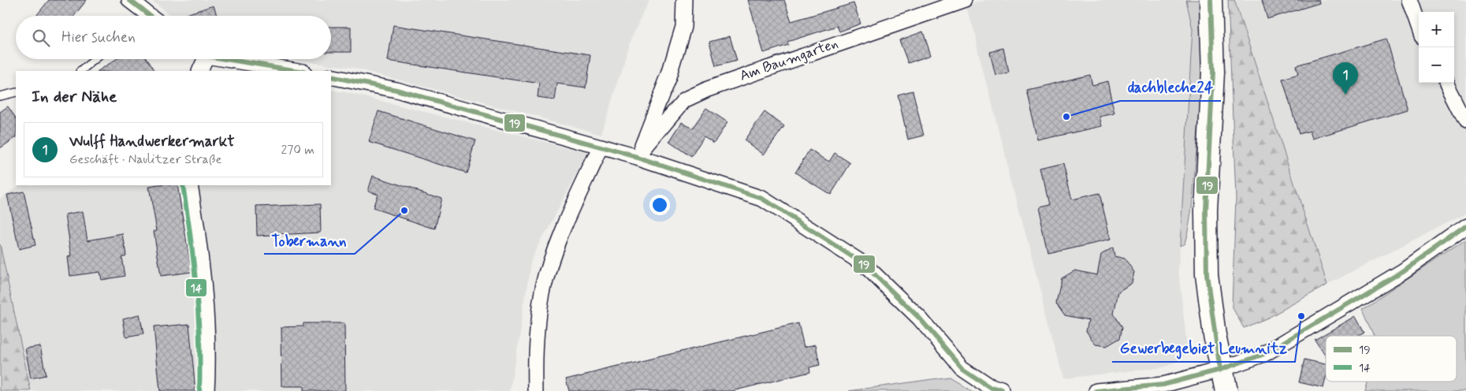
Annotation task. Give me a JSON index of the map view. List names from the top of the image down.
{
  "streets": {
    "street": ["Am Baumgarten"]
  },
  "places": ["dachbleche24", "Tobermann", "Gewerbegebiet Leumnitz"],
  "lines": ["transit line 19", "transit line 14"],
  "legend": ["19", "14"],
  "page": {
    "map_buttons": ["+", "−"],
    "search": "Hier suchen",
    "pins": "1",
    "heading": "In der Nähe",
    "list": [
      {
        "mark": "1",
        "name": "Wulff Handwerkermarkt",
        "note": "Geschäft · Naulitzer Straße",
        "value": "270 m"
      }
    ]
  }
}
